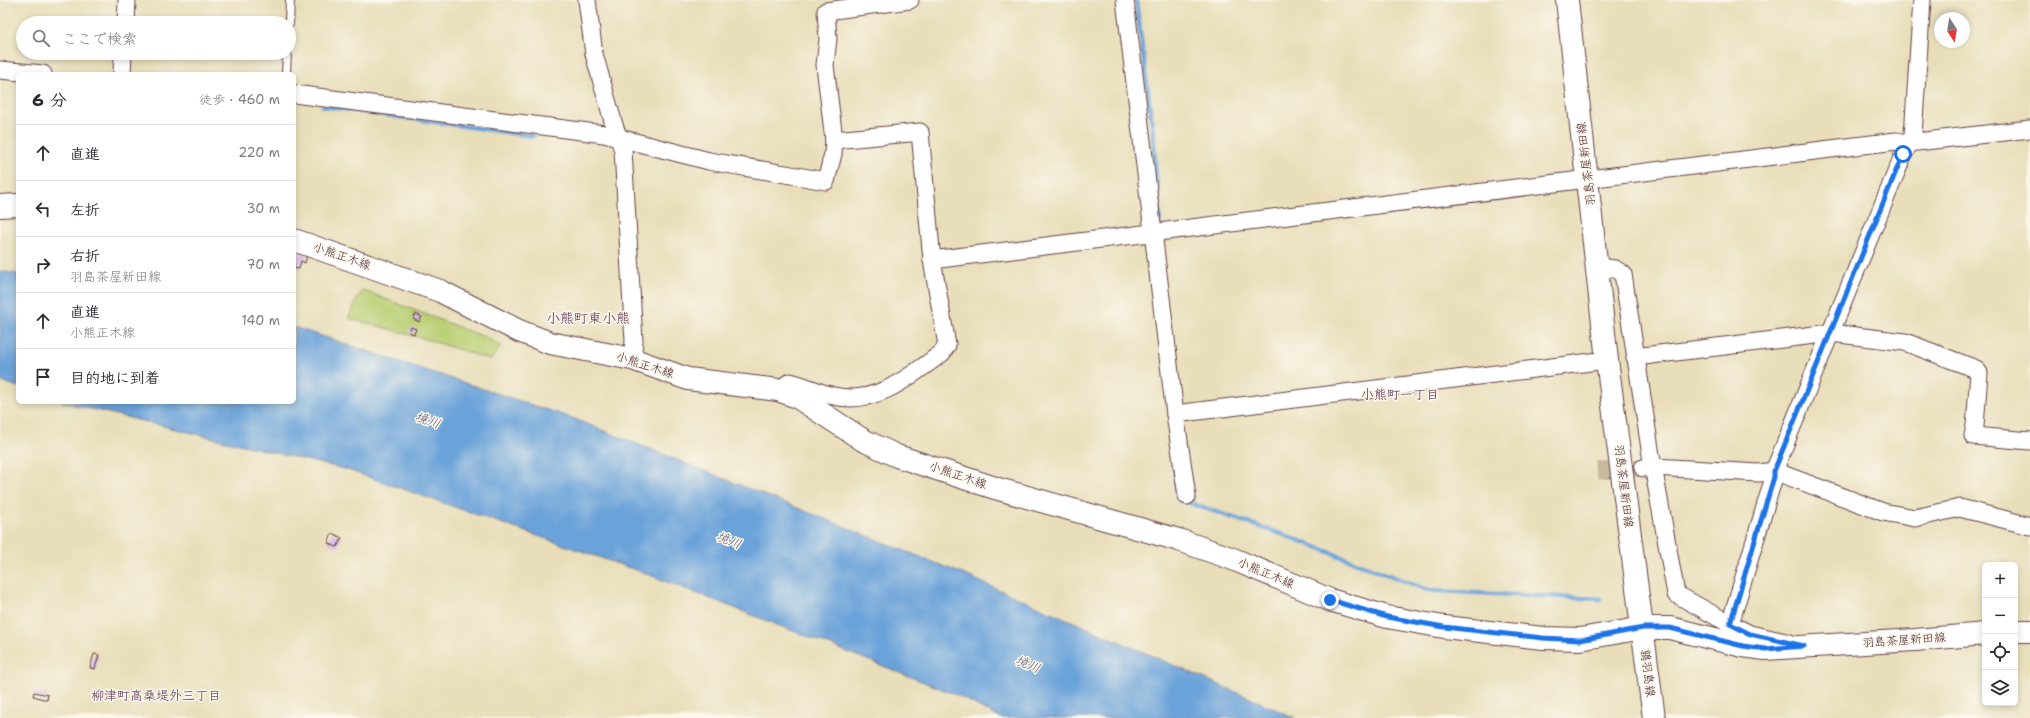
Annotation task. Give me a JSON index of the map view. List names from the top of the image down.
{
  "streets": {
    "main road": ["羽島茶屋新田線", "小熊正木線", "鶉羽島線"]
  },
  "crossings": [
    ["羽島茶屋新田線", "小熊正木線"],
    ["羽島茶屋新田線", "鶉羽島線"],
    ["小熊正木線", "鶉羽島線"]
  ],
  "districts": ["小熊町東小熊", "小熊町一丁目", "柳津町高桑堤外三丁目"],
  "water": ["境川"],
  "north": "bottom",
  "page": {
    "search": "ここで検索",
    "heading": ["6 分", "徒歩 · 460 m"],
    "list": [
      ["直進", "220 m"],
      ["左折", "30 m"],
      ["右折", "羽島茶屋新田線", "70 m"],
      ["直進", "小熊正木線", "140 m"],
      "目的地に到着"
    ],
    "map_buttons": ["+", "−"]
  }
}
